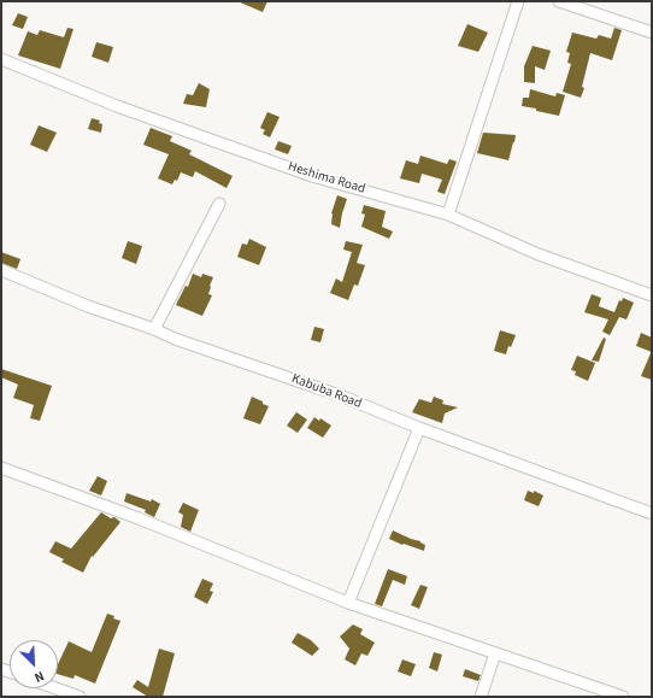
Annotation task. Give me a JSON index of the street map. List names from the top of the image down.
{
  "streets": {
    "street": ["Heshima Road", "Kabuba Road"]
  },
  "north": "bottom right"
}
